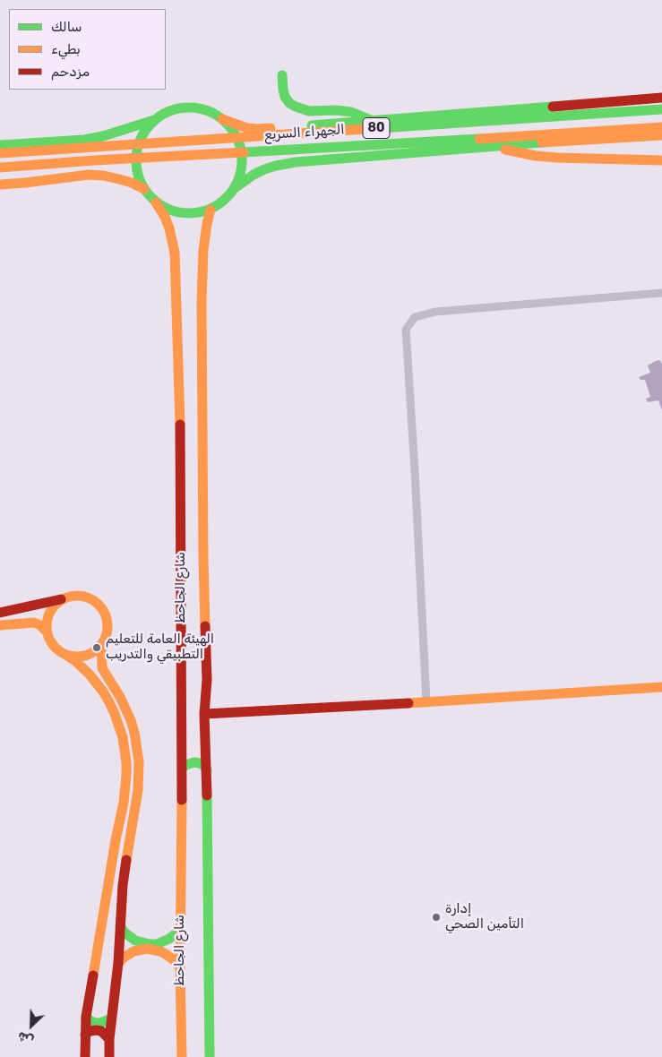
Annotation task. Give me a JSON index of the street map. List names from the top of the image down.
{
  "streets": {
    "main road": ["80", "الجهراء السريع", "شارع الجاحظ"]
  },
  "crossings": [
    ["الجهراء السريع", "شارع الجاحظ"]
  ],
  "places": ["الهيئة العامة للتعليم التطبيقي والتدريب", "إدارة التأمين الصحي"],
  "legend": ["سالك", "بطيء", "مزدحم"],
  "north": "bottom left"
}
